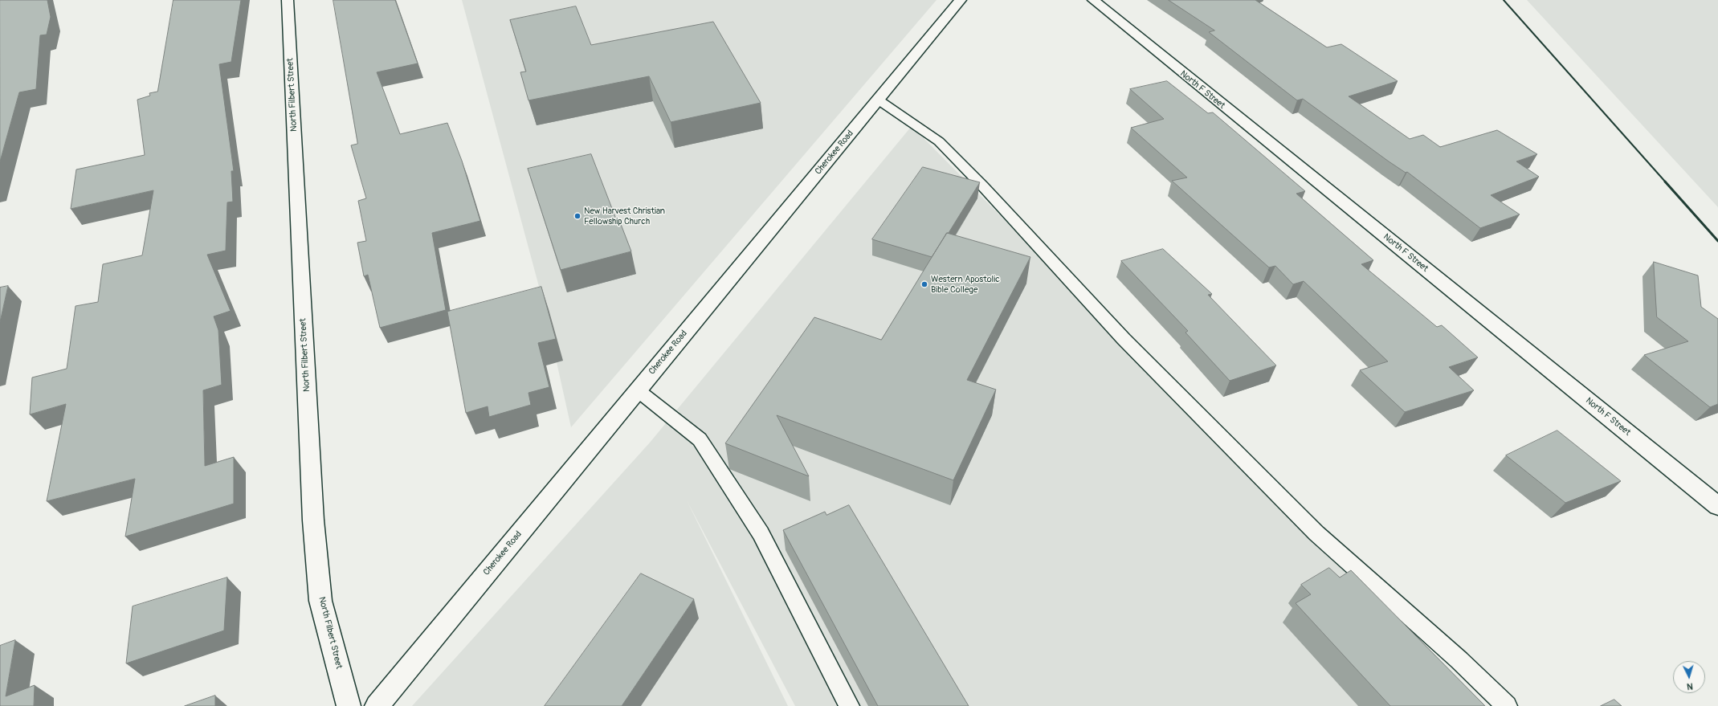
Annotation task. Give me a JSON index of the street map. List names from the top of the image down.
{
  "streets": {
    "street": ["North F Street", "North Filbert Street", "Cherokee Road"]
  },
  "places": ["New Harvest Christian Fellowship Church", "Western Apostolic Bible College"],
  "north": "bottom"
}
